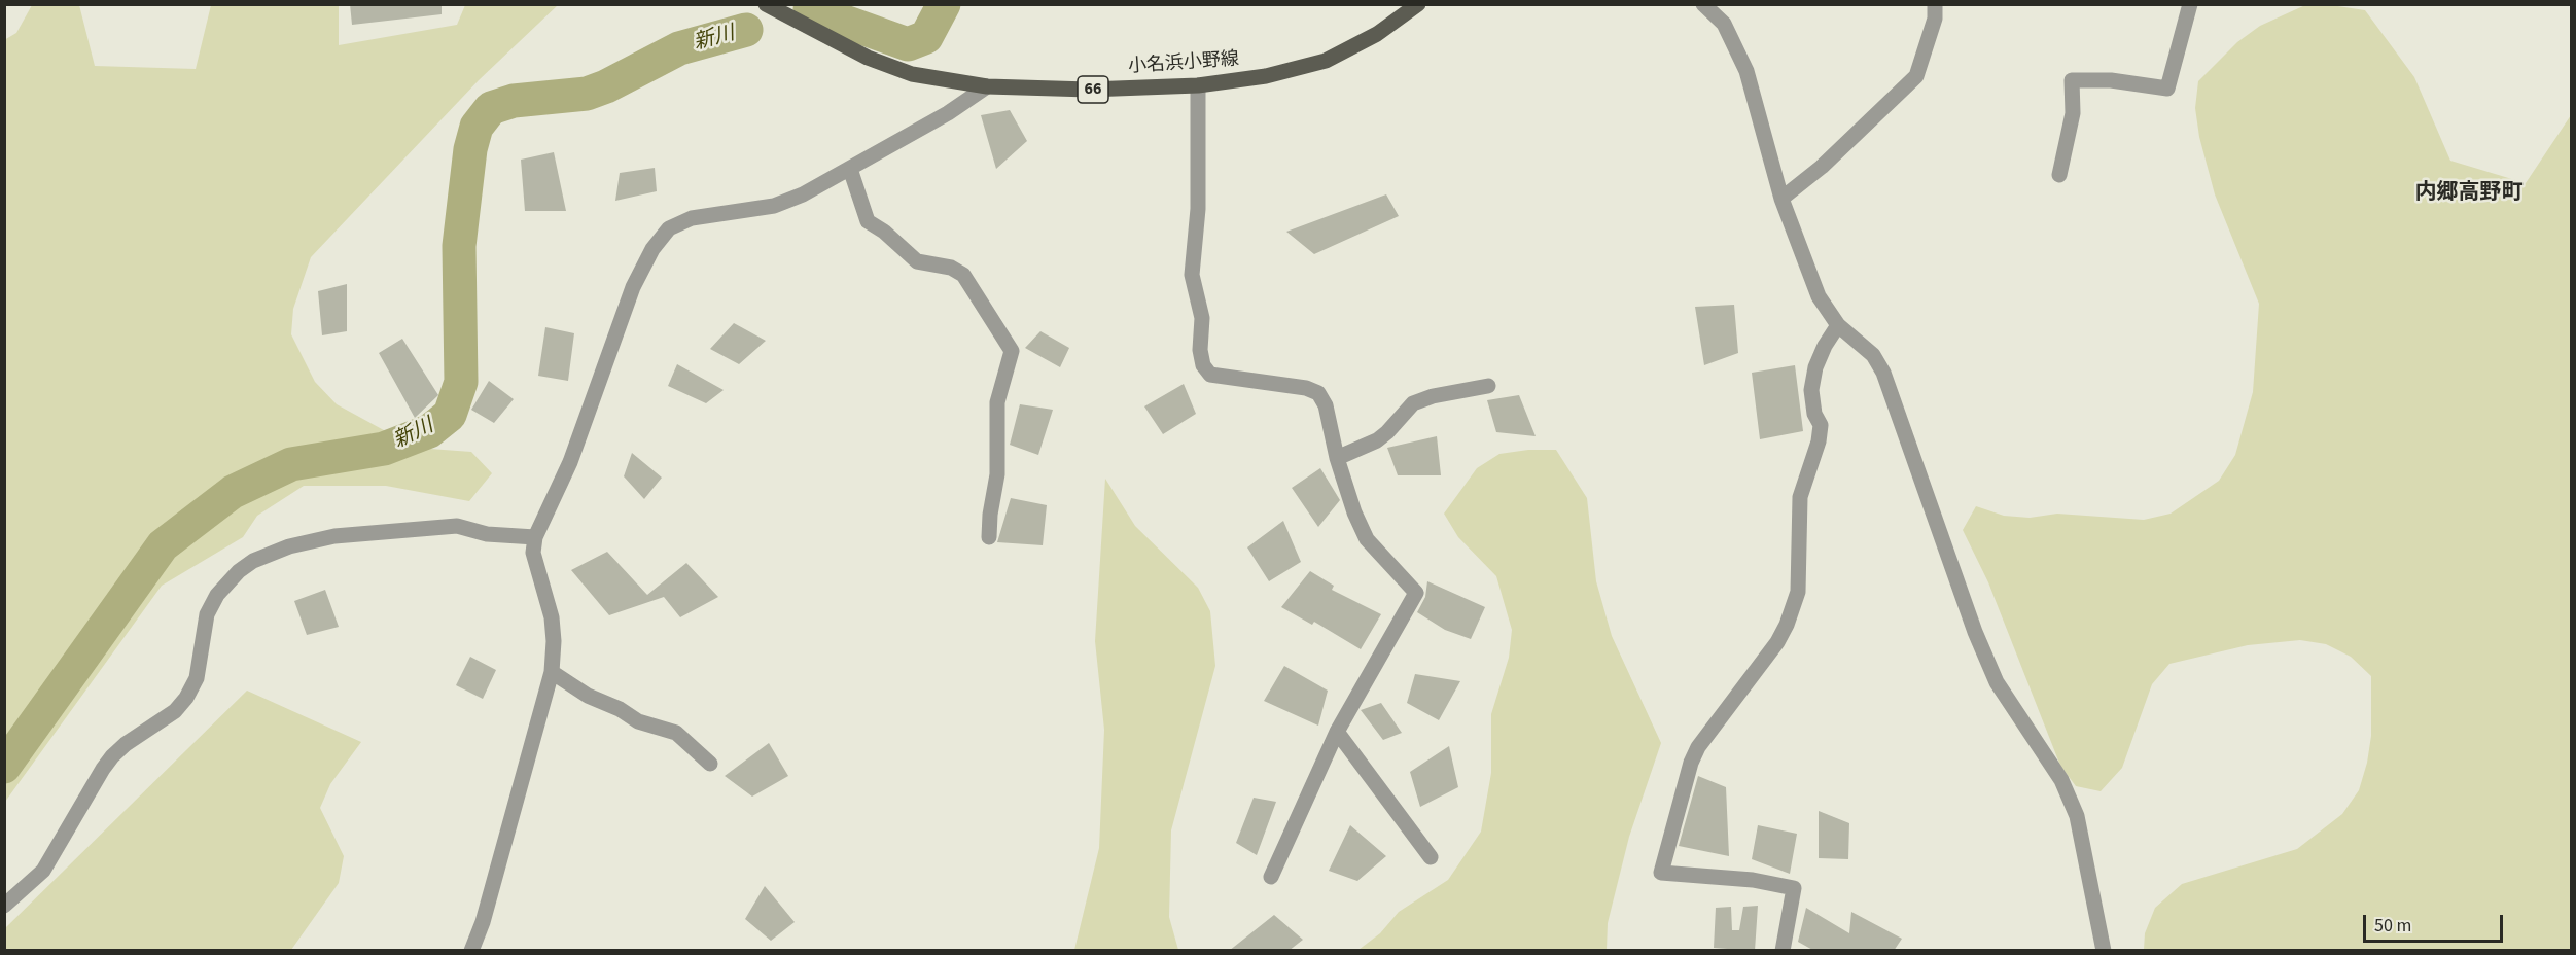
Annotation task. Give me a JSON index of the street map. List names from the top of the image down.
{
  "streets": {
    "main road": ["小名浜小野線", "66"]
  },
  "districts": ["内郷高野町"],
  "water": ["新川"],
  "scale_bar": "50 m"
}
